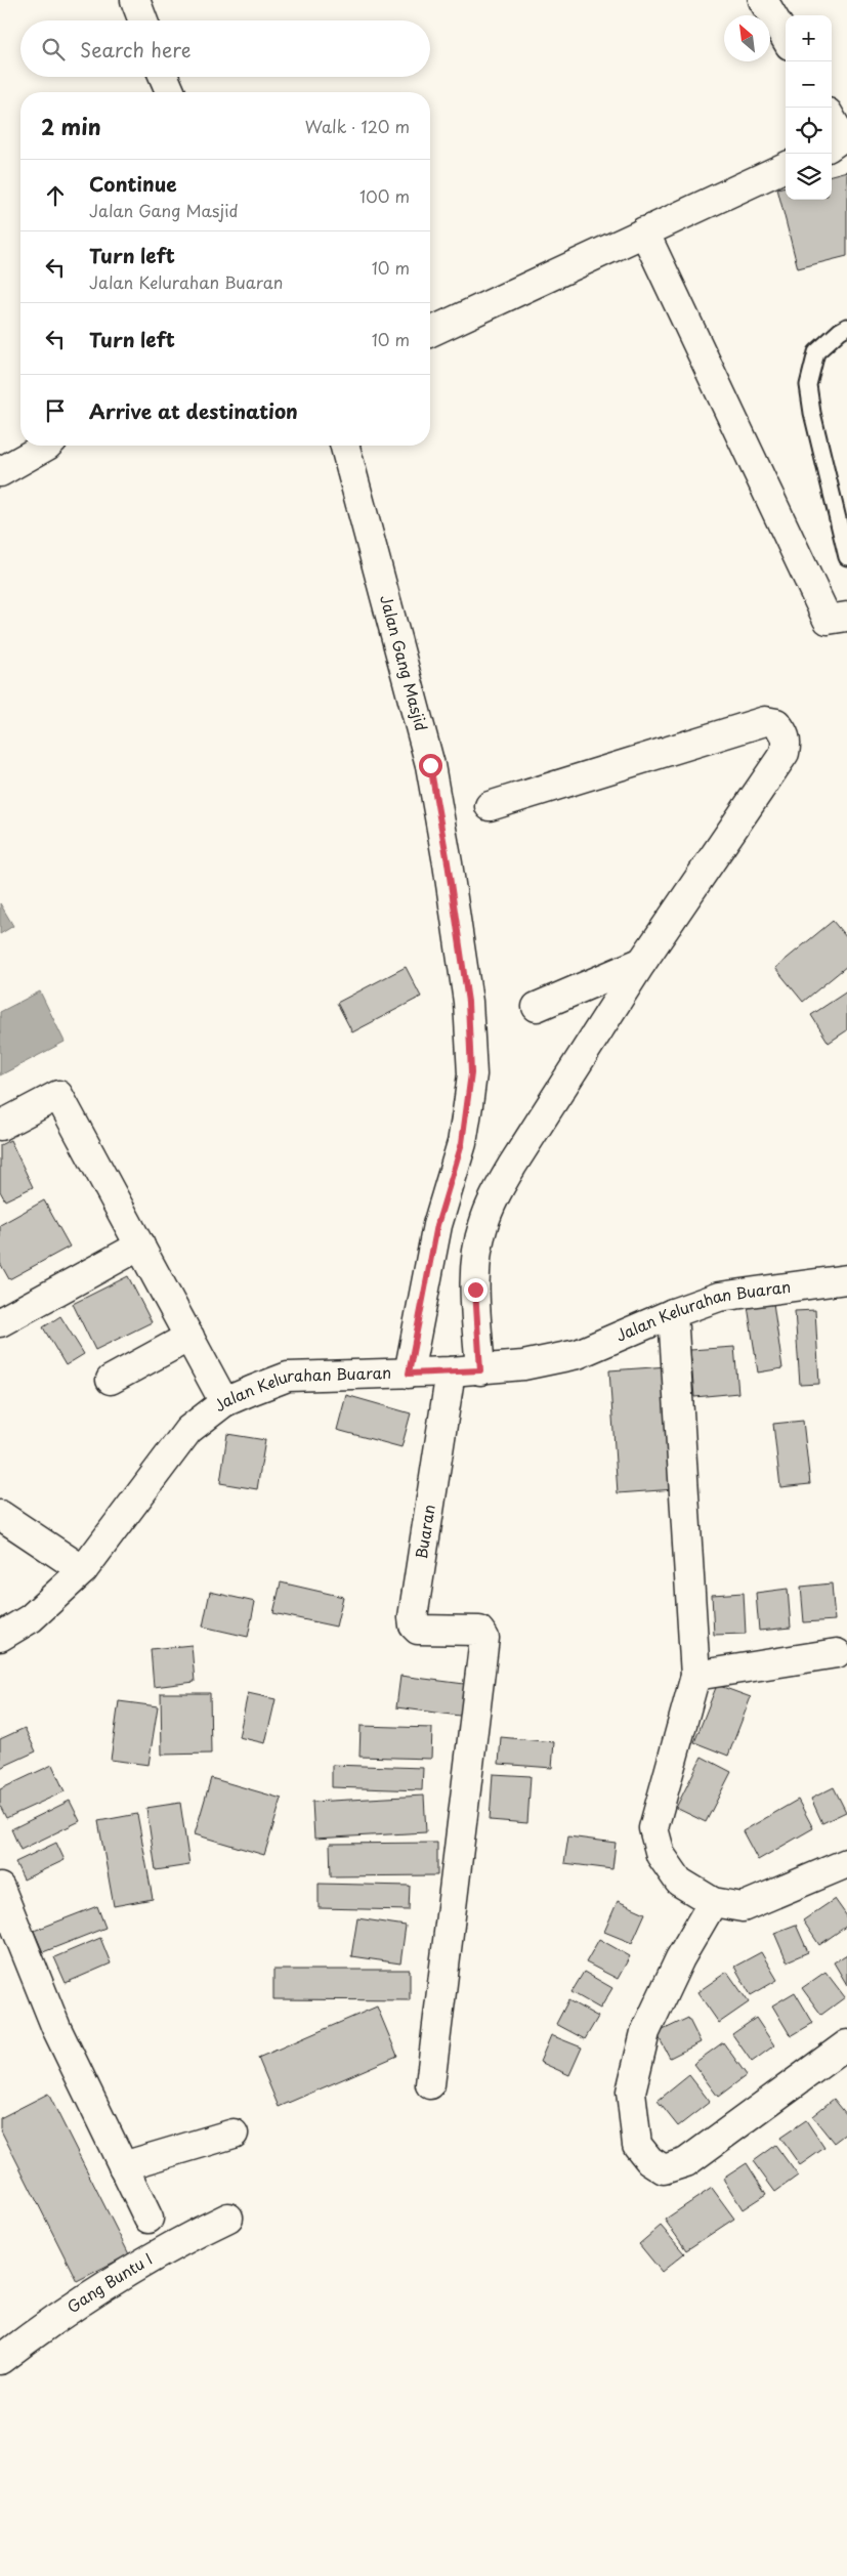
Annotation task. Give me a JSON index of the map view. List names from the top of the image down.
{
  "streets": {
    "street": [
      "Jalan Gang Masjid",
      "Jalan Kelurahan Buaran",
      "Buaran",
      "Gang Buntu I"
    ]
  },
  "crossings": [
    ["Jalan Gang Masjid", "Jalan Kelurahan Buaran"],
    ["Jalan Kelurahan Buaran", "Buaran"]
  ],
  "north": "top left",
  "page": {
    "map_buttons": ["+", "−"],
    "search": "Search here",
    "heading": ["2 min", "Walk · 120 m"],
    "list": [
      ["Continue", "Jalan Gang Masjid", "100 m"],
      ["Turn left", "Jalan Kelurahan Buaran", "10 m"],
      ["Turn left", "10 m"],
      "Arrive at destination"
    ]
  }
}
